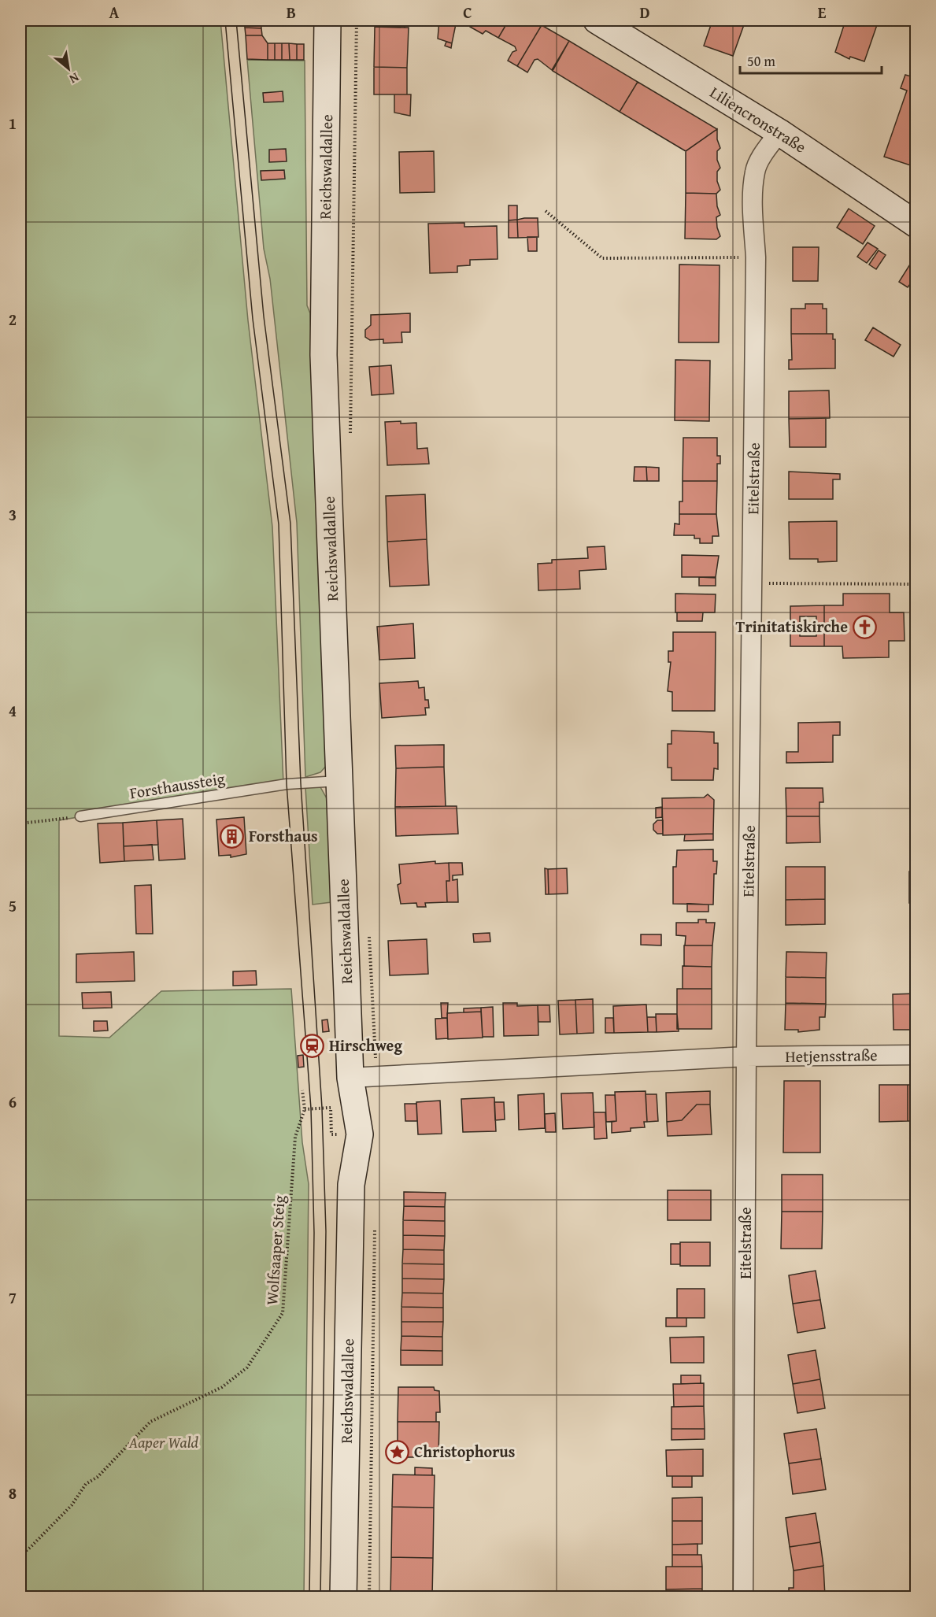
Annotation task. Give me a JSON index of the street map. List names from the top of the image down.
{
  "streets": {
    "main road": ["Liliencronstraße", "Reichswaldallee"],
    "street": ["Eitelstraße", "Hetjensstraße"],
    "lane": ["Forsthaussteig"],
    "path": ["Wolfsaaper Steig"]
  },
  "crossings": [
    ["Liliencronstraße", "Eitelstraße"],
    ["Reichswaldallee", "Forsthaussteig"],
    ["Eitelstraße", "Hetjensstraße"]
  ],
  "parks": ["Aaper Wald"],
  "places": {
    "church": ["Trinitatiskirche"],
    "building": ["Forsthaus"],
    "station": ["Hirschweg"],
    "place": ["Christophorus"]
  },
  "scale_bar": "50 m",
  "north": "bottom right",
  "grid": {
    "columns": [
      "A",
      "B",
      "C",
      "D",
      "E"
    ],
    "rows": [
      "1",
      "2",
      "3",
      "4",
      "5",
      "6",
      "7",
      "8"
    ]
  }
}
